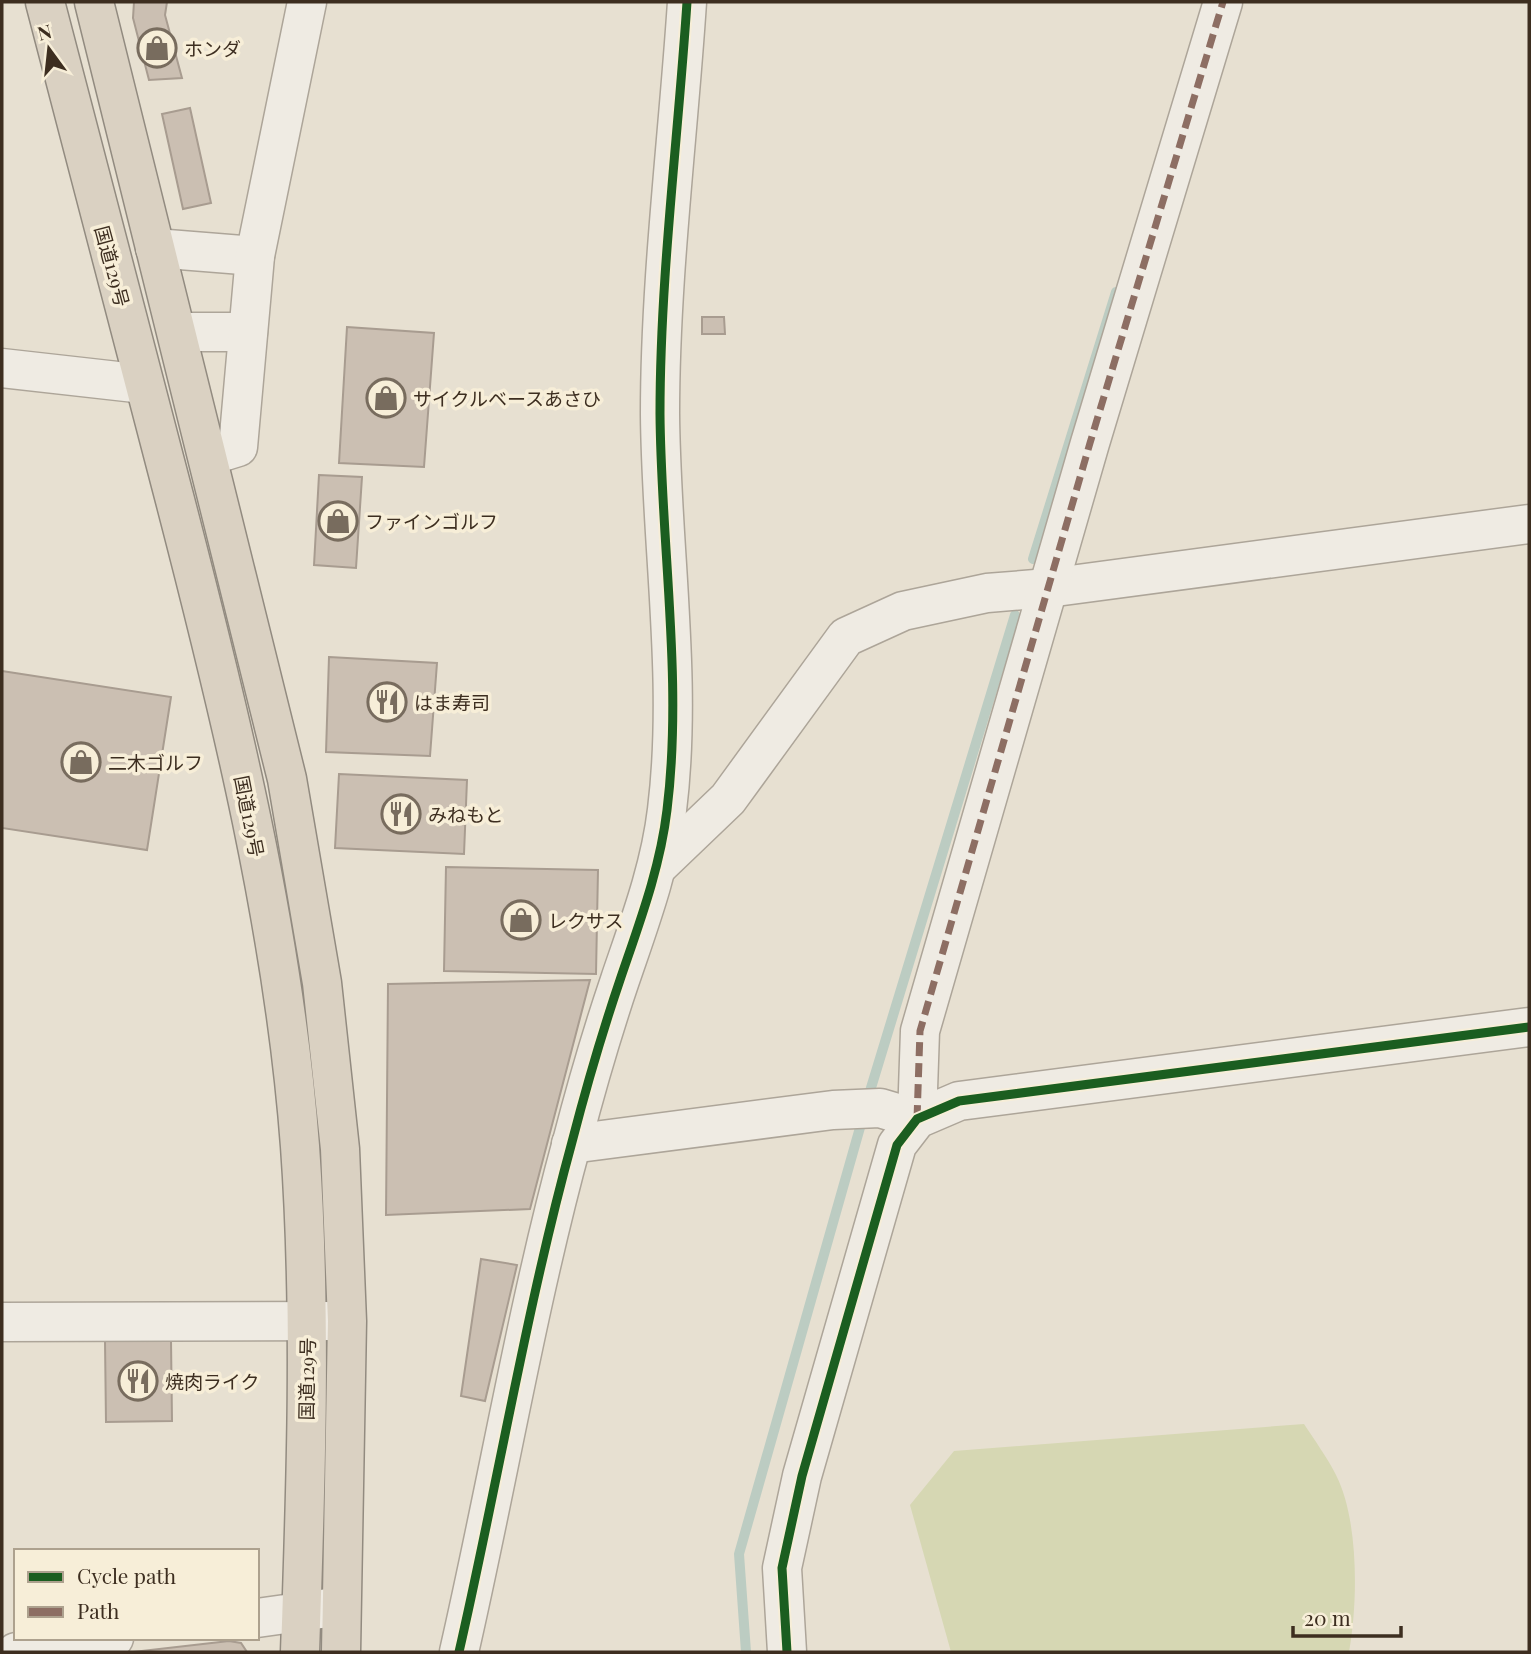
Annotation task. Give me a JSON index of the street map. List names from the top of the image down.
{
  "streets": {
    "highway": ["国道129号"]
  },
  "places": {
    "shop": [
      "ホンダ",
      "サイクルベースあさひ",
      "ファインゴルフ",
      "二木ゴルフ",
      "レクサス"
    ],
    "restaurant": ["はま寿司", "みねもと", "焼肉ライク"]
  },
  "legend": ["Cycle path", "Path"],
  "scale_bar": "20 m",
  "north": "top"
}
